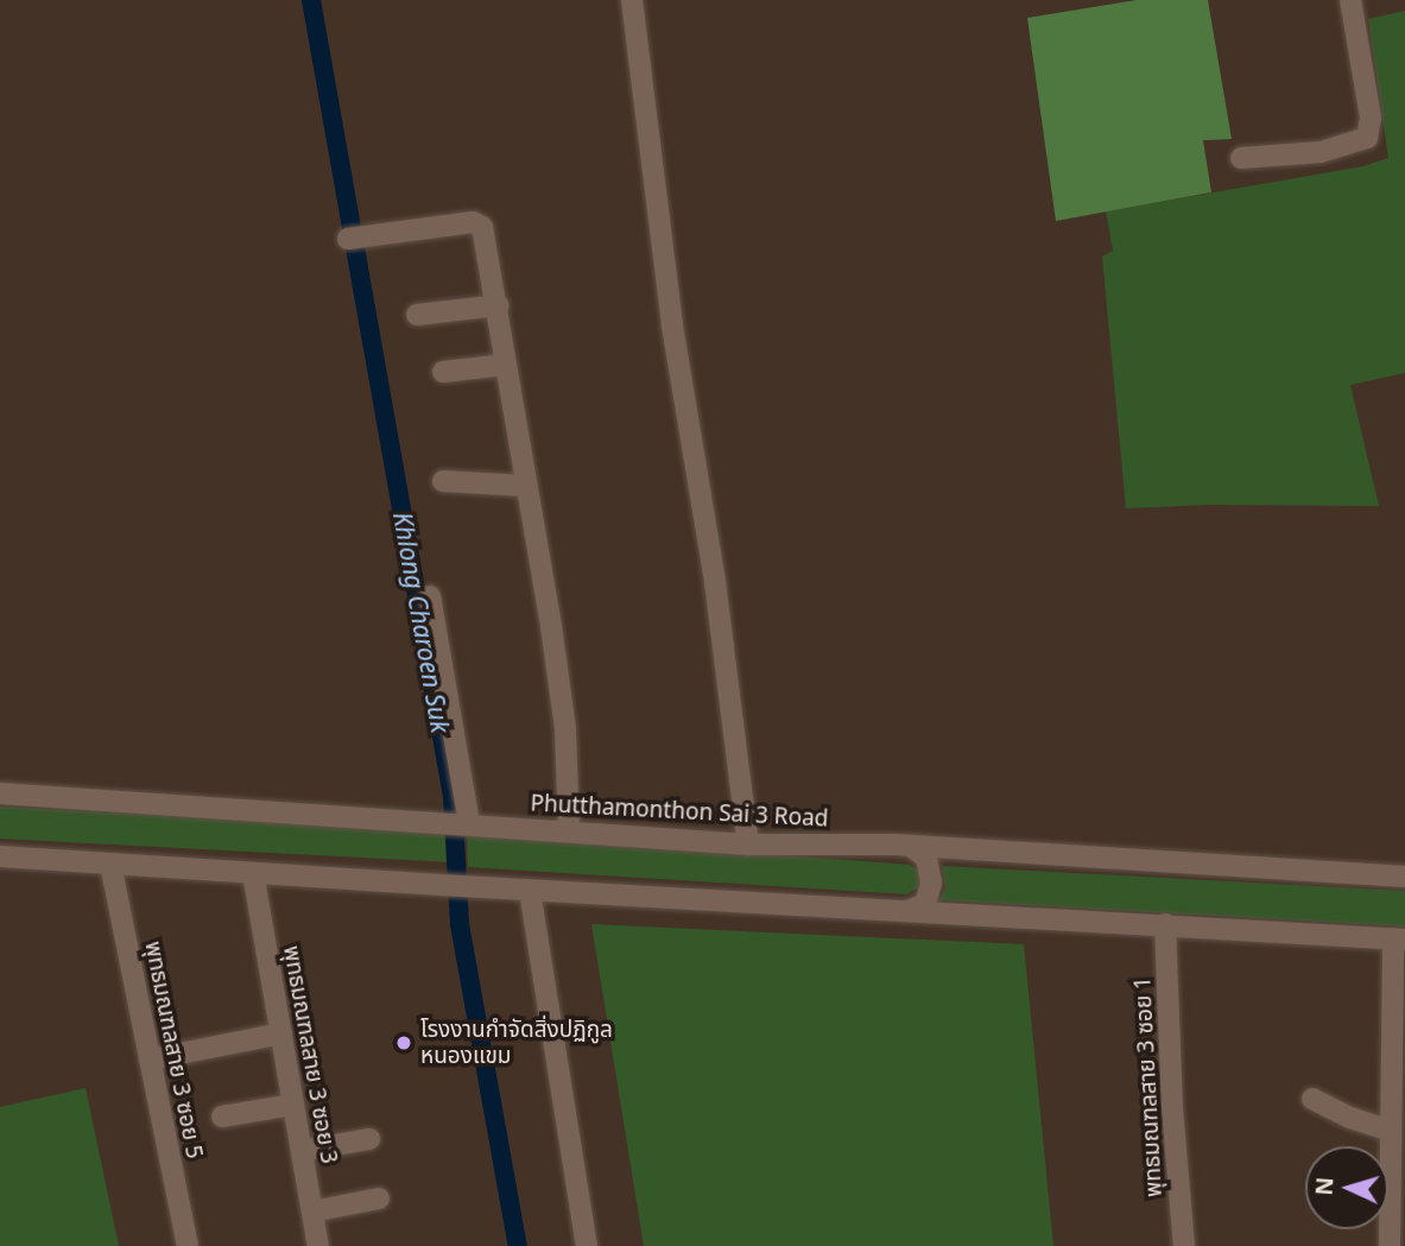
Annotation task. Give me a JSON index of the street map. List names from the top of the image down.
{
  "streets": {
    "street": [
      "Phutthamonthon Sai 3 Road",
      "พุทธมณฑลสาย 3 ซอย 5",
      "พุทธมณฑลสาย 3 ซอย 3",
      "พุทธมณฑลสาย 3 ซอย 1"
    ]
  },
  "water": ["Khlong Charoen Suk"],
  "places": ["โรงงานกำจัดสิ่งปฏิกูล หนองแขม"],
  "north": "left"
}
